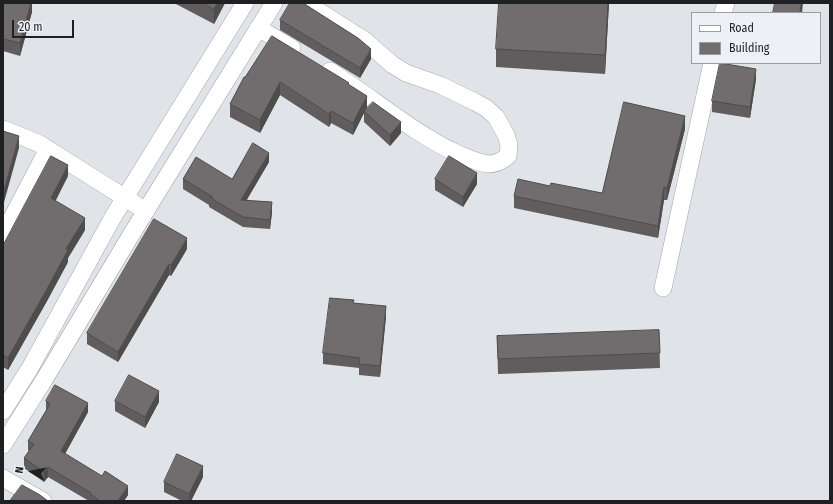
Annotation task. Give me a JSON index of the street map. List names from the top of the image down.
{
  "legend": ["Road", "Building"],
  "scale_bar": "20 m",
  "north": "left"
}
